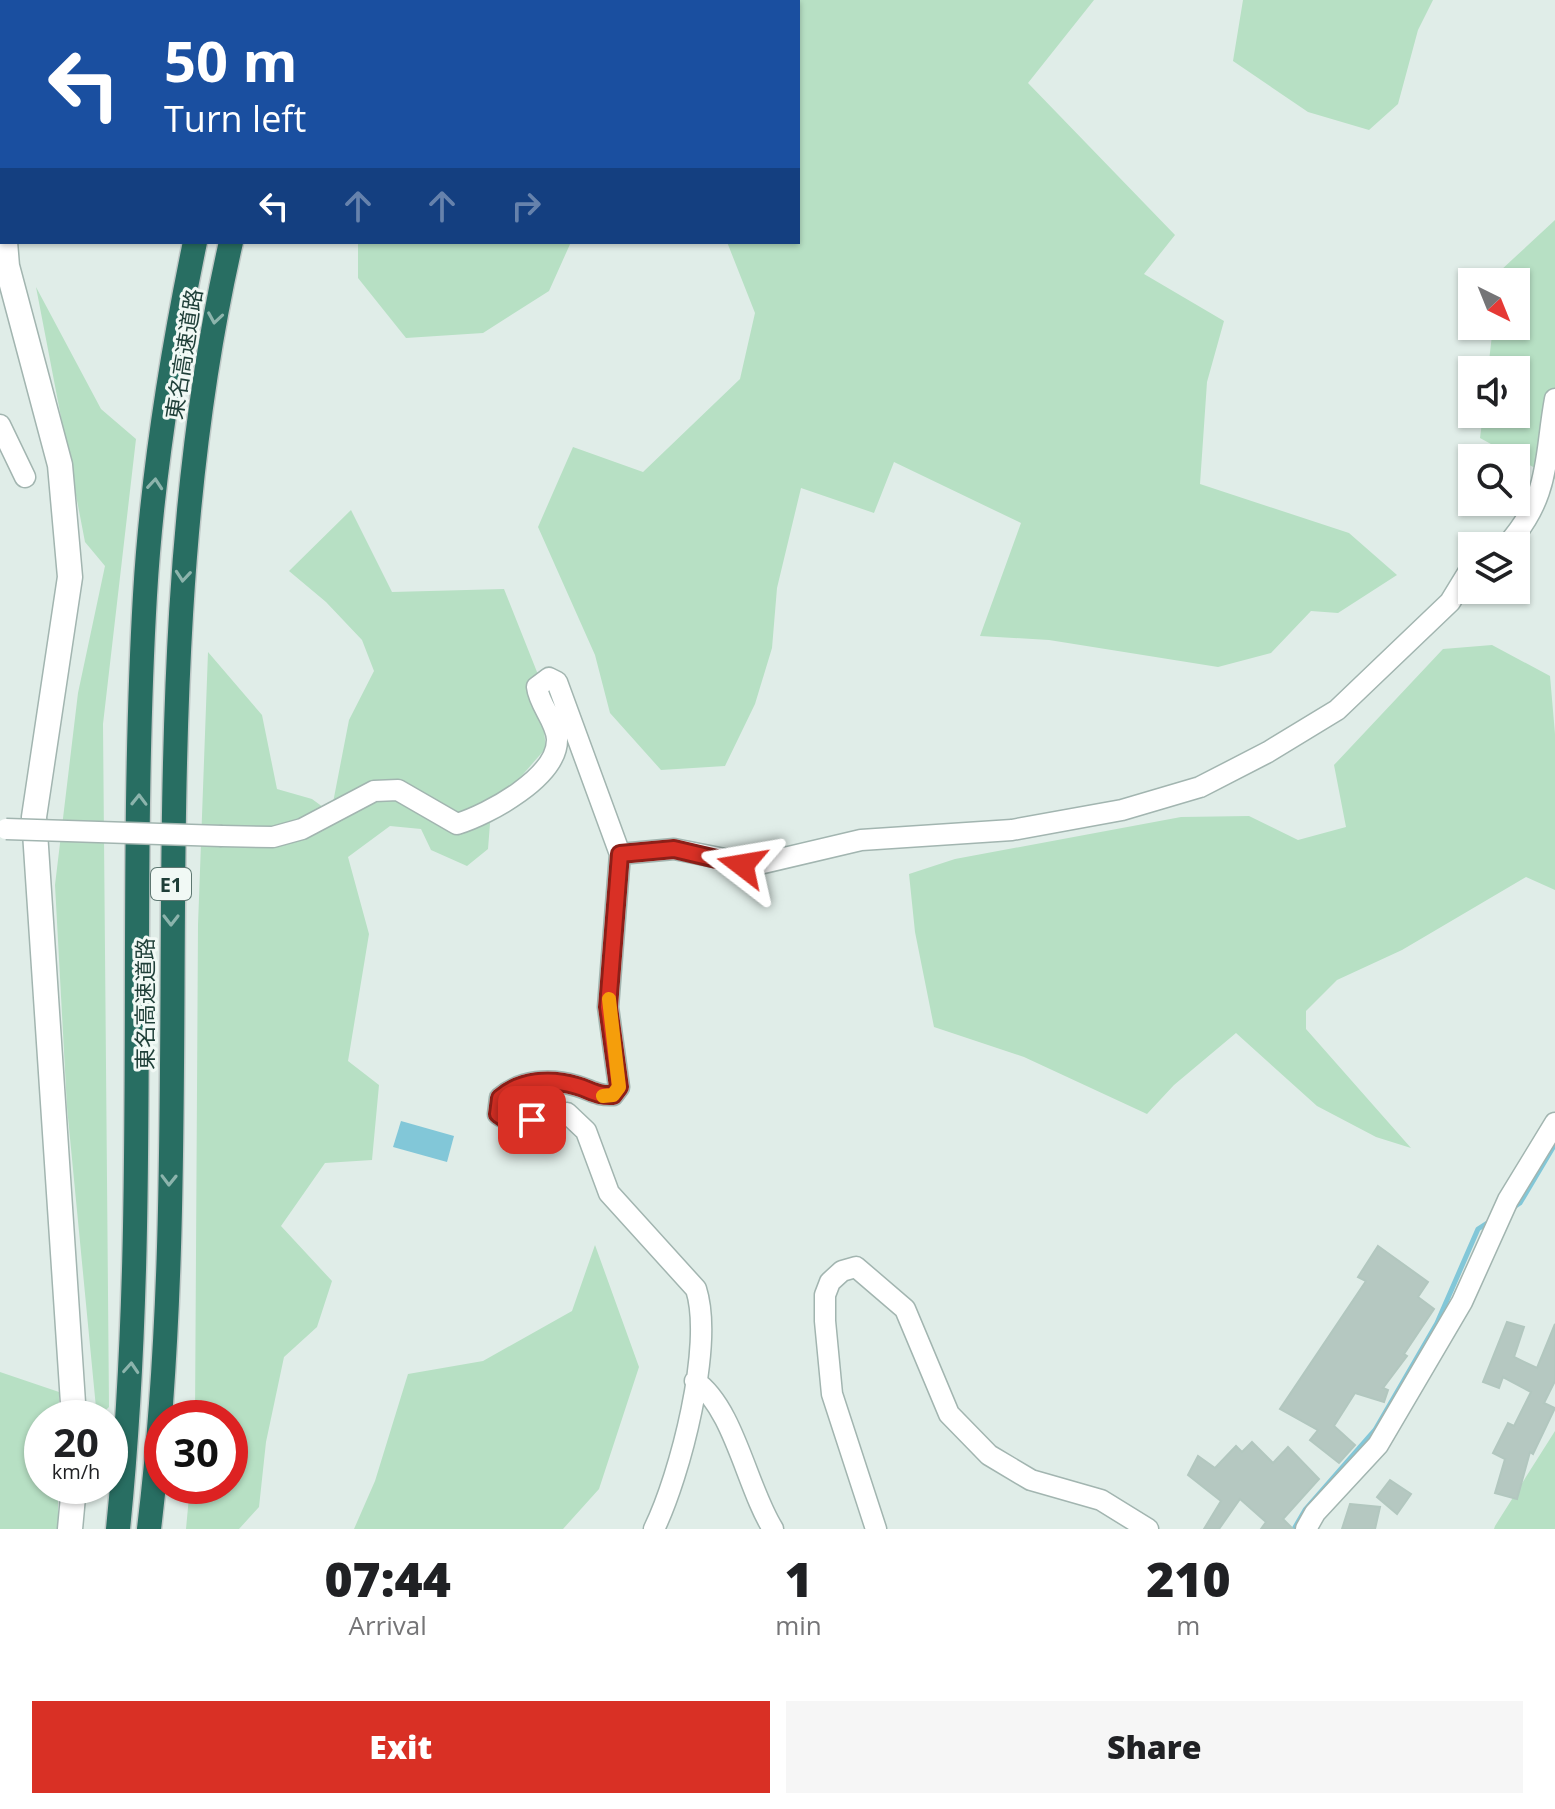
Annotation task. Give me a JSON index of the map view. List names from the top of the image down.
{
  "streets": {
    "highway": ["東名高速道路", "E1"]
  },
  "north": "bottom right",
  "page": {
    "turn": ["50 m", "Turn left"],
    "speed": "20 km/h",
    "limit": "30",
    "eta": [
      "07:44",
      "Arrival",
      "1",
      "min",
      "210",
      "m"
    ],
    "buttons": ["Exit", "Share"]
  }
}
